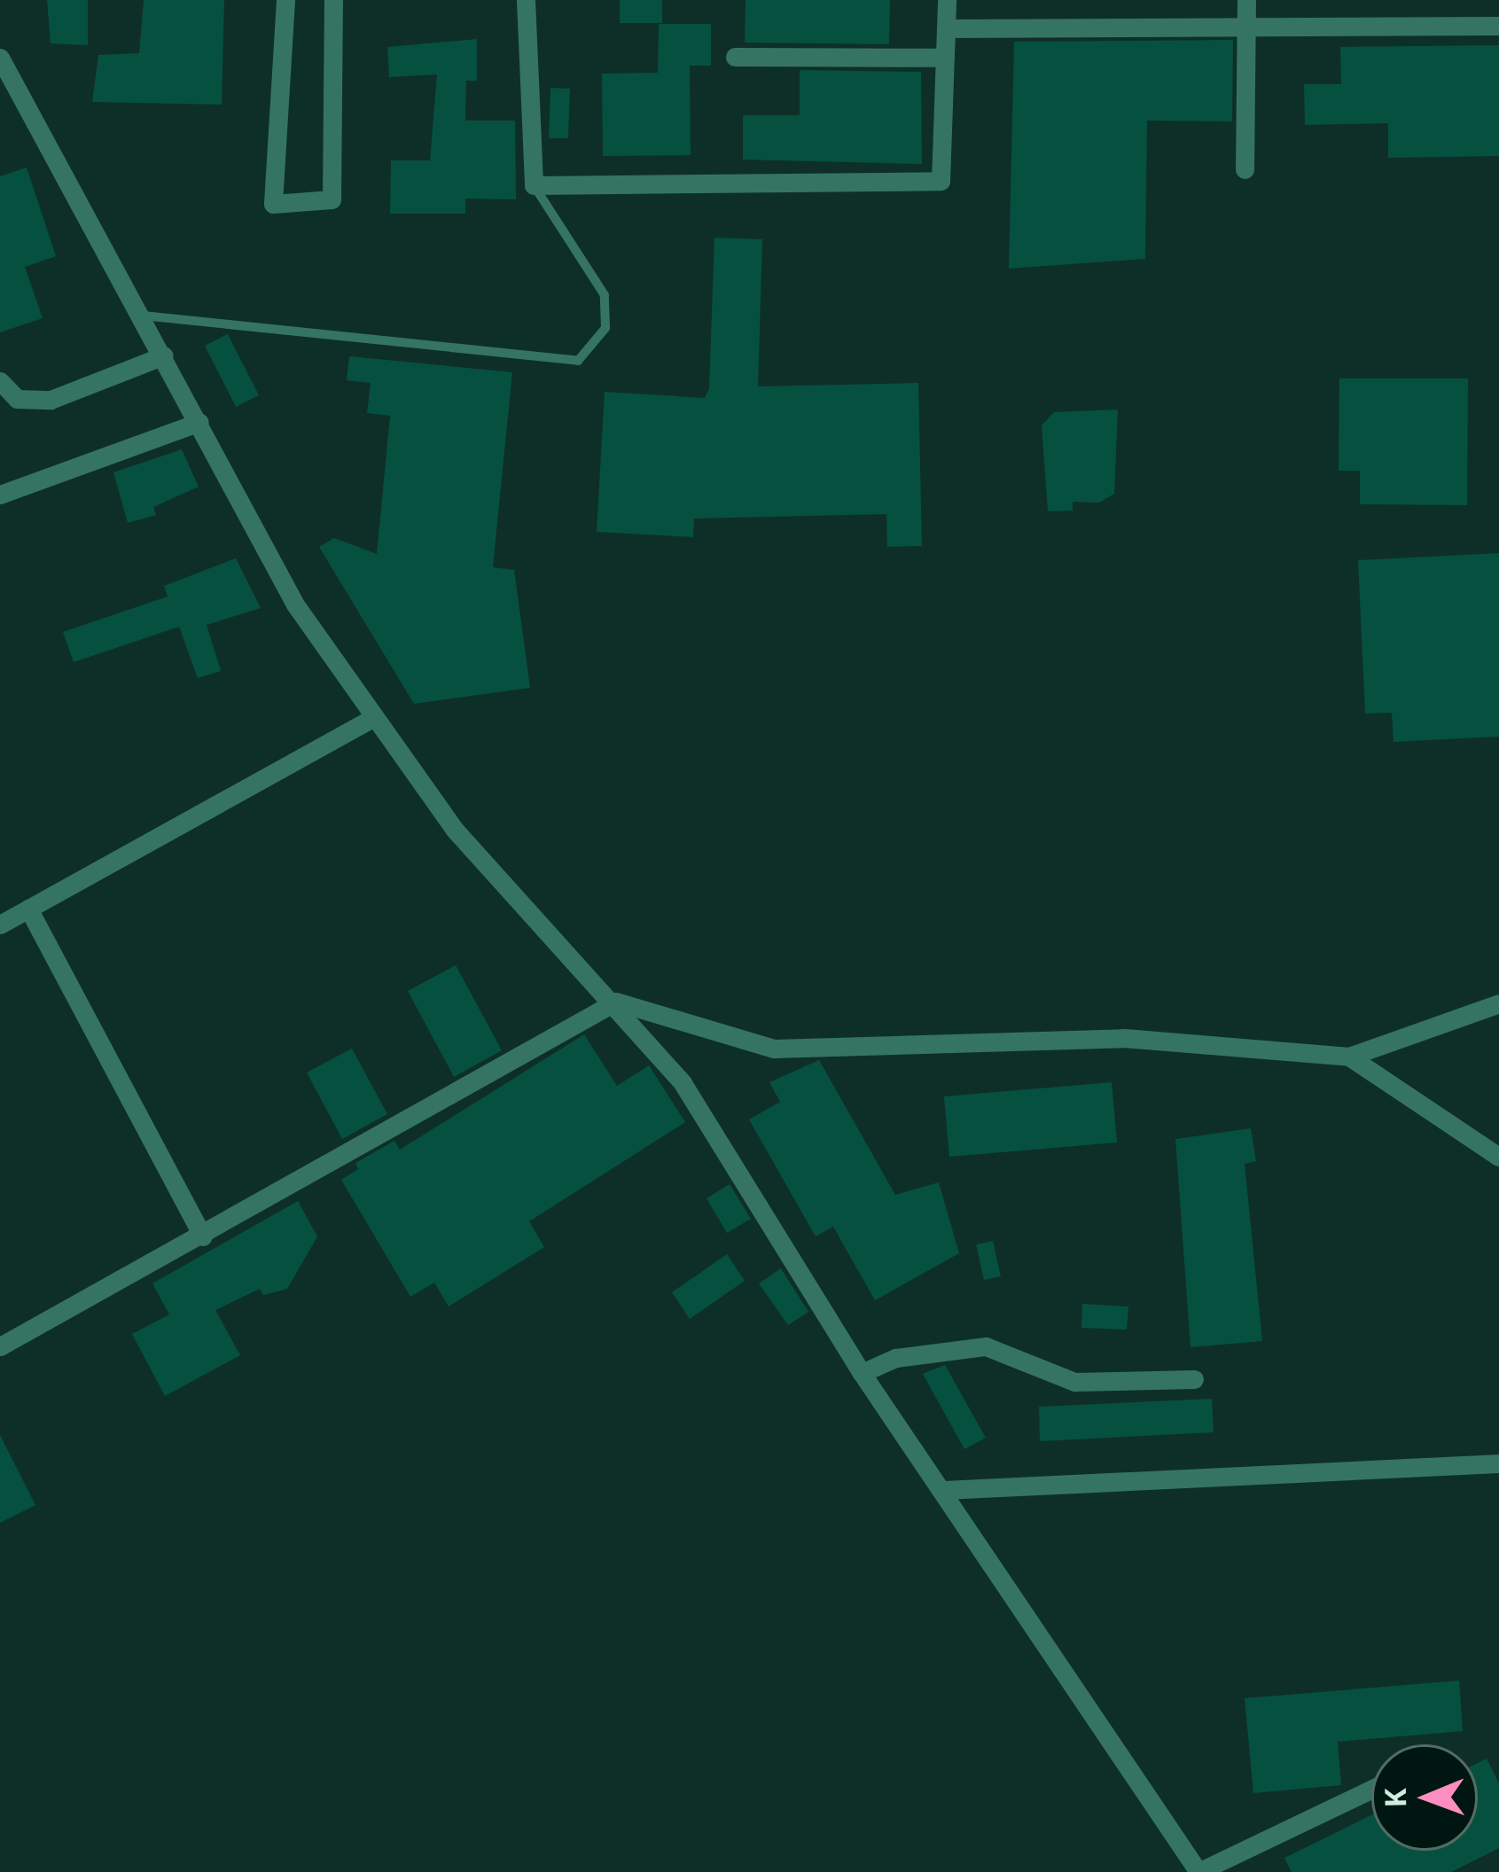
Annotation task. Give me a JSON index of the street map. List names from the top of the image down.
{
  "north": "left"
}
